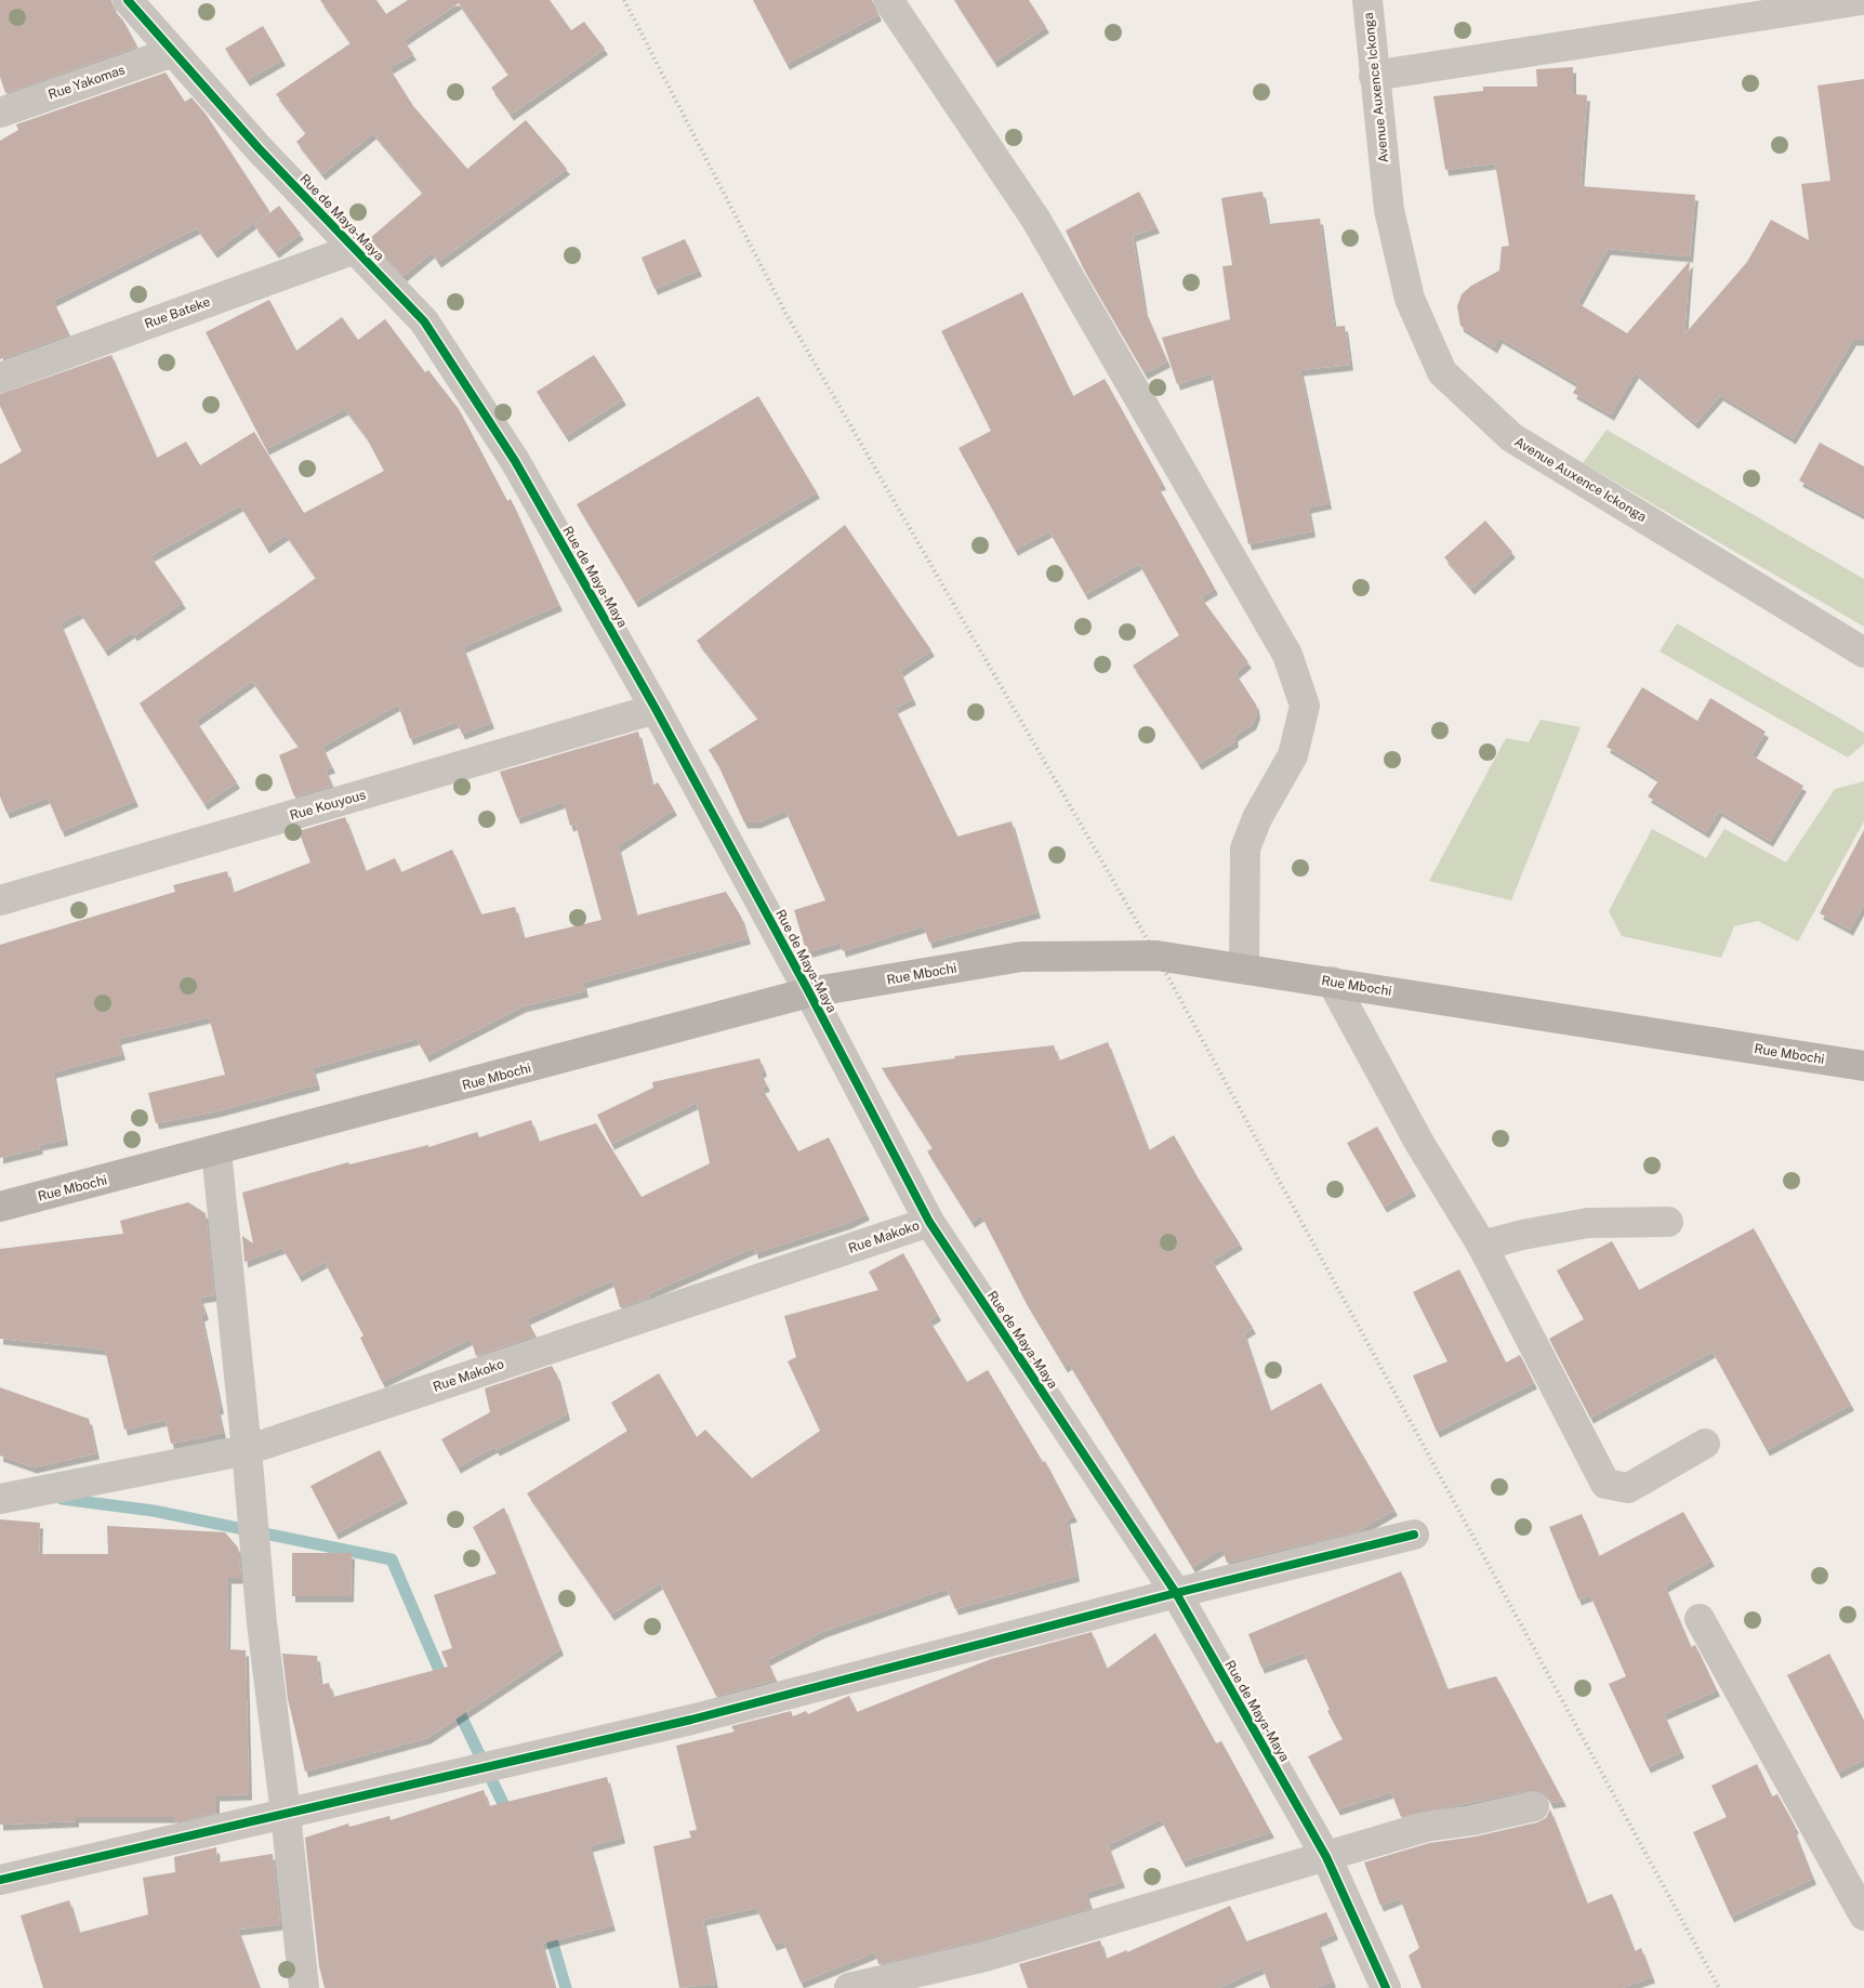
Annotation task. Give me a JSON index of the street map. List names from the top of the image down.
{
  "streets": {
    "main road": ["Rue Mbochi"],
    "street": [
      "Rue Yakomas",
      "Avenue Auxence Ickonga",
      "Rue de Maya-Maya",
      "Rue Bateke",
      "Rue Kouyous",
      "Rue Makoko"
    ]
  },
  "crossings": [
    ["Rue Yakomas", "Rue de Maya-Maya"],
    ["Rue de Maya-Maya", "Rue Bateke"],
    ["Rue de Maya-Maya", "Rue Kouyous"],
    ["Rue de Maya-Maya", "Rue Mbochi"],
    ["Rue de Maya-Maya", "Rue Makoko"]
  ]
}
